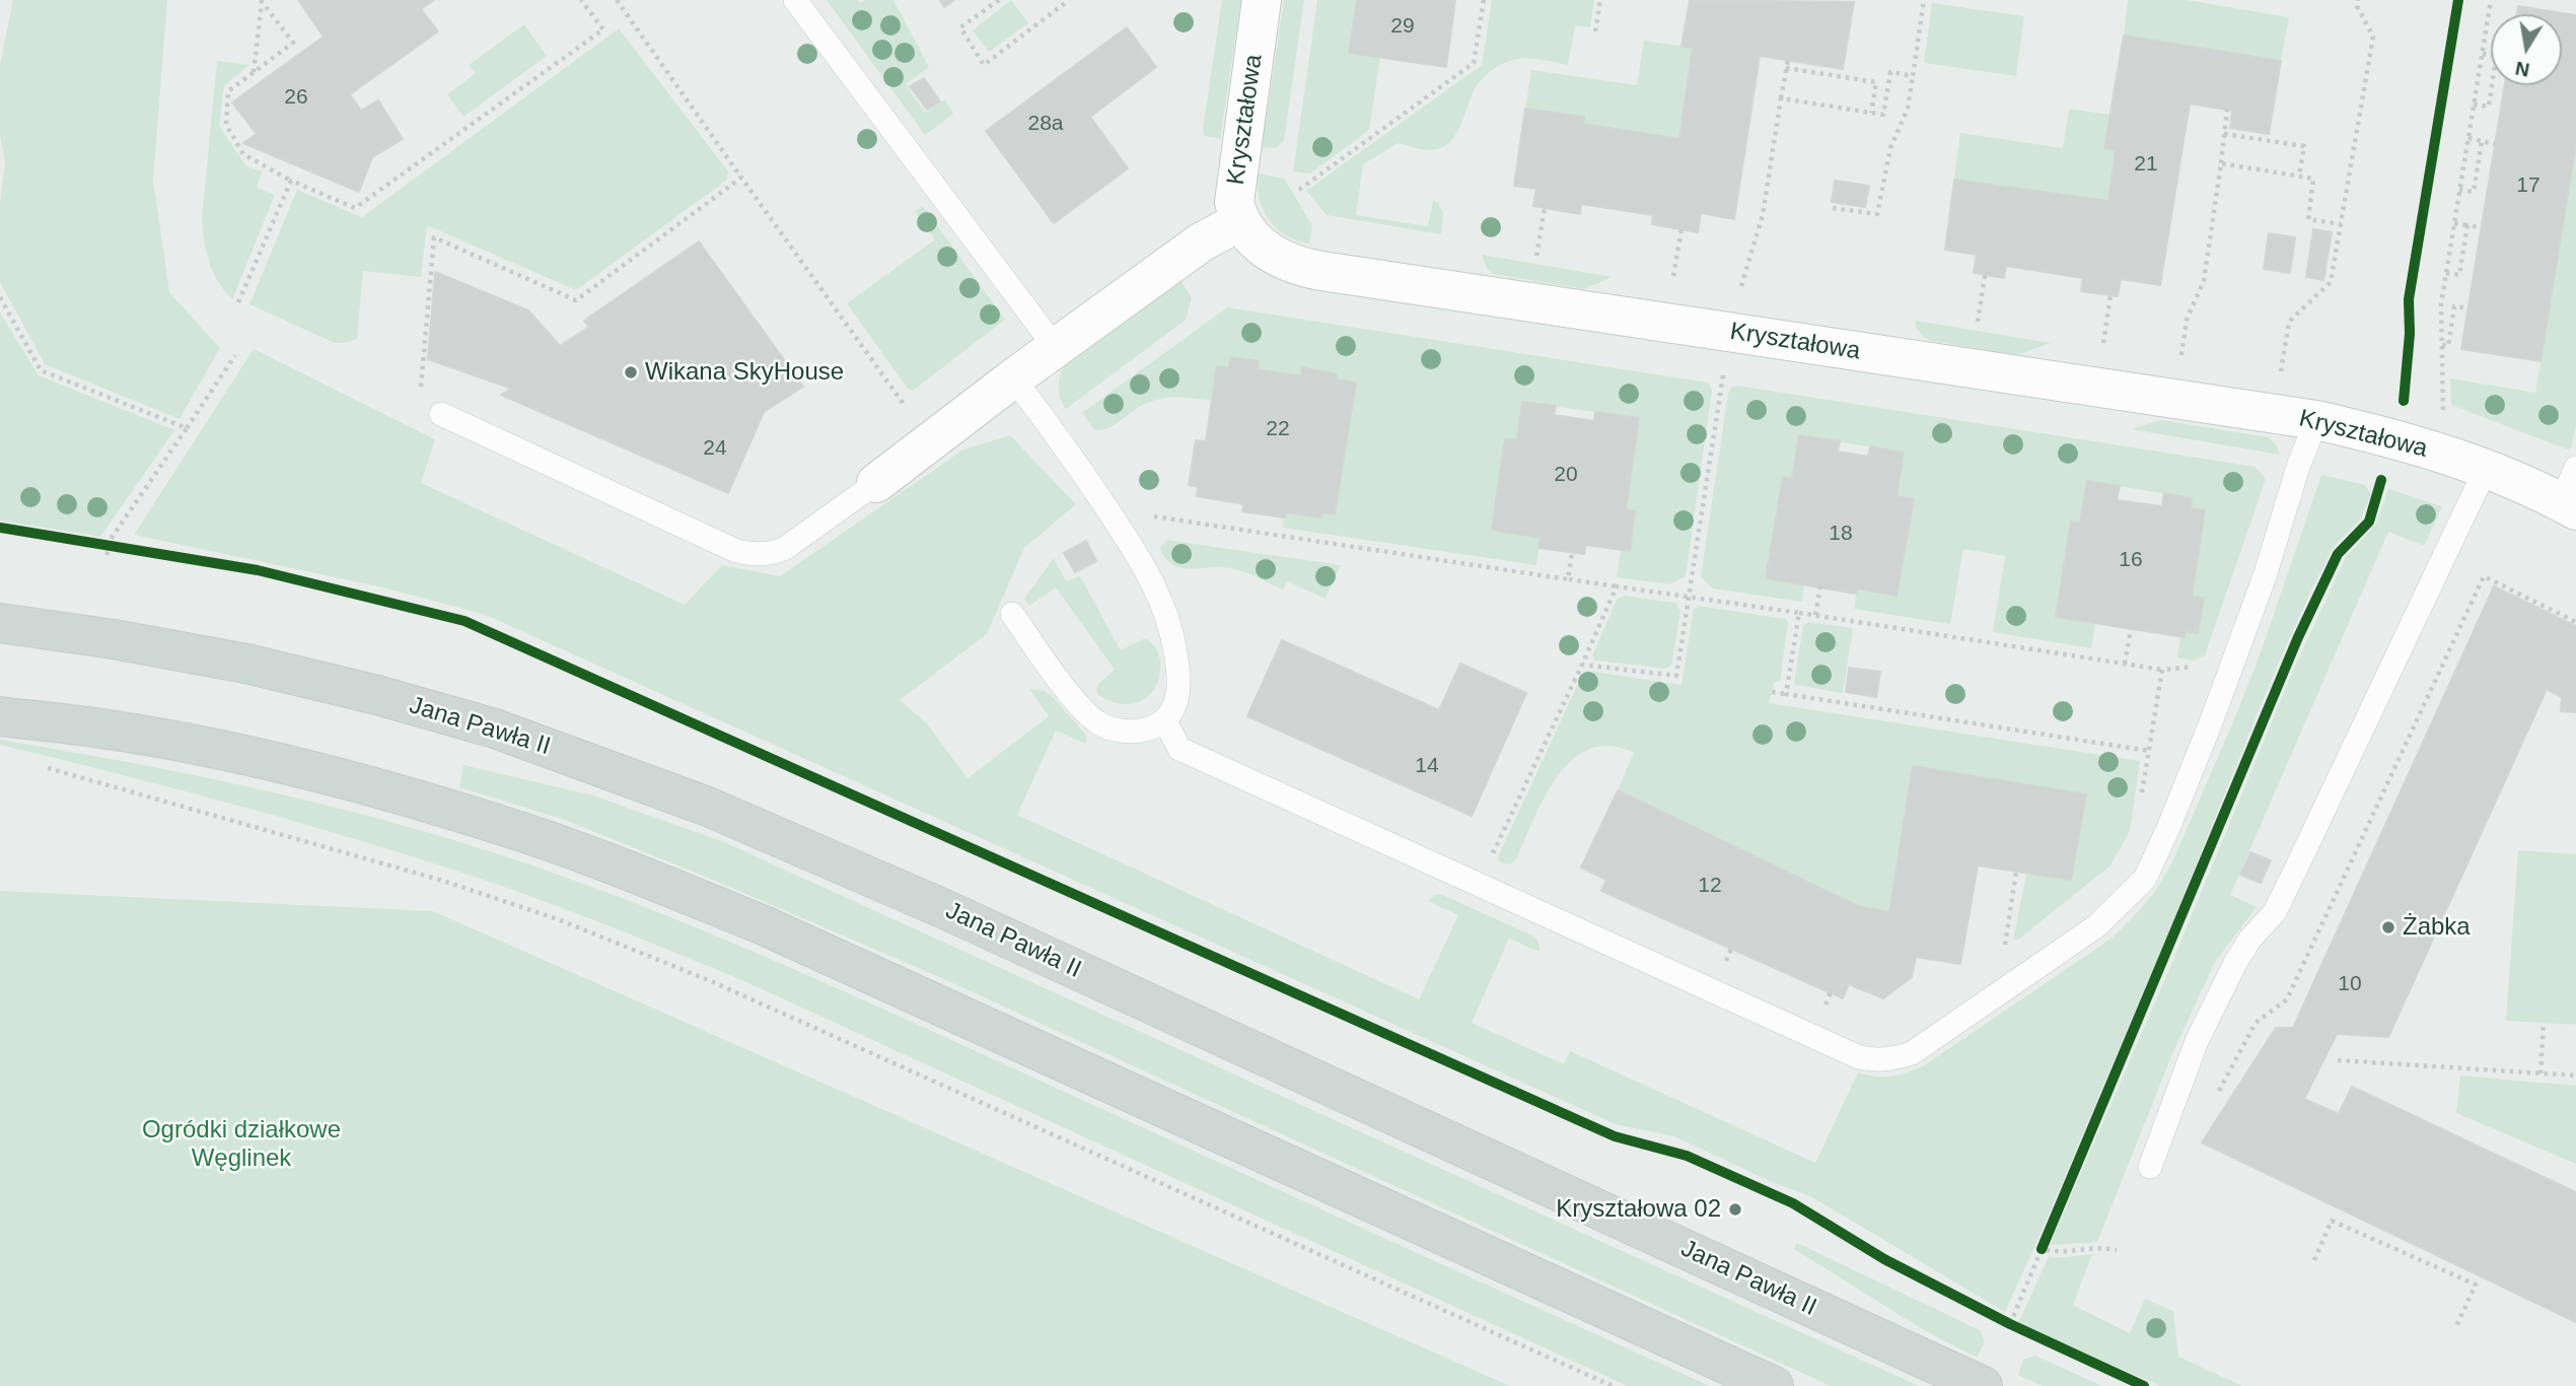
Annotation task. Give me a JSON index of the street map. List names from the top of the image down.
{
  "streets": {
    "main road": ["Jana Pawła II"],
    "street": ["Kryształowa"]
  },
  "parks": ["Ogródki działkowe Węglinek"],
  "places": ["Wikana SkyHouse", "Żabka", "Kryształowa 02"],
  "house_numbers": [
    "29",
    "26",
    "28a",
    "21",
    "17",
    "22",
    "24",
    "20",
    "18",
    "16",
    "14",
    "12",
    "10"
  ],
  "north": "bottom"
}
